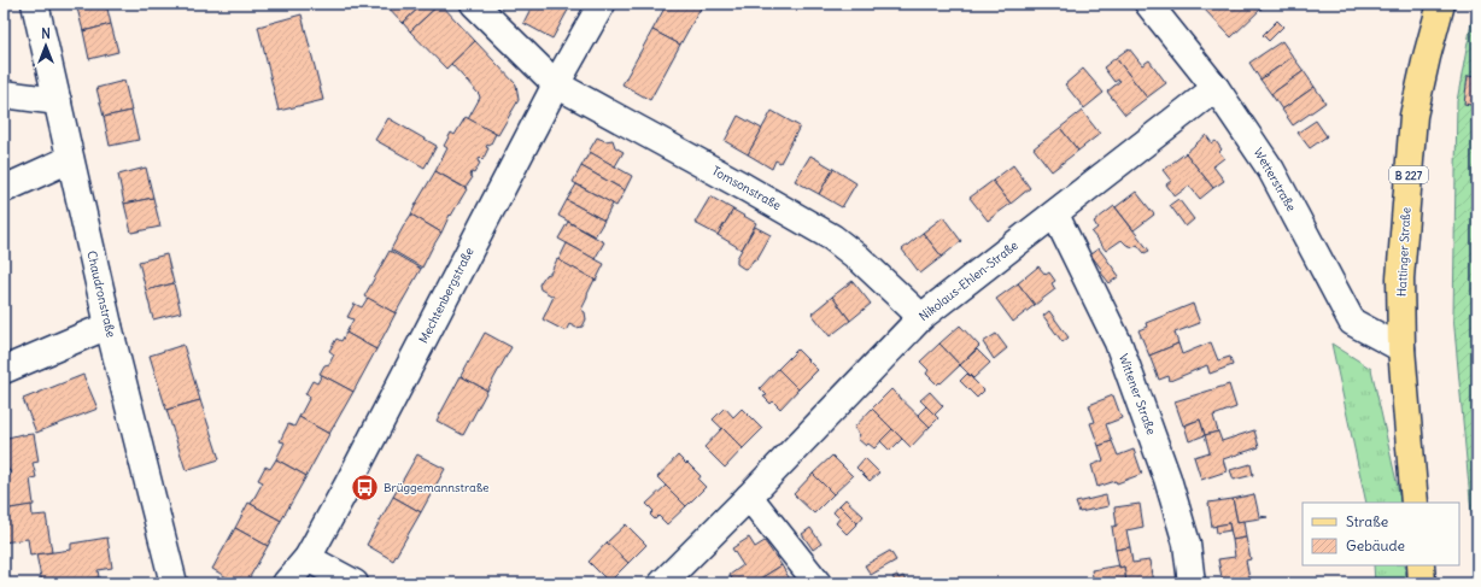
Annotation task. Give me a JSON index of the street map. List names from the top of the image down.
{
  "streets": {
    "main road": ["B 227", "Hattinger Straße"],
    "street": [
      "Wetterstraße",
      "Tomsonstraße",
      "Nikolaus-Ehlen-Straße",
      "Chaudronstraße",
      "Mechtenbergstraße",
      "Wittener Straße"
    ]
  },
  "crossings": [
    ["Wetterstraße", "Hattinger Straße"],
    ["Wetterstraße", "Nikolaus-Ehlen-Straße"],
    ["Tomsonstraße", "Nikolaus-Ehlen-Straße"],
    ["Tomsonstraße", "Mechtenbergstraße"],
    ["Nikolaus-Ehlen-Straße", "Wittener Straße"]
  ],
  "places": {
    "bus stop": ["Brüggemannstraße"]
  },
  "legend": ["Straße", "Gebäude"],
  "north": "top"
}
